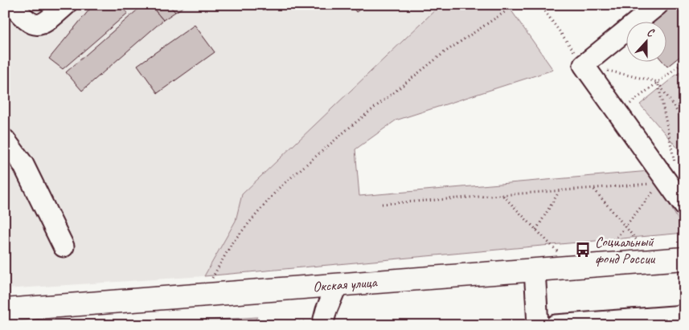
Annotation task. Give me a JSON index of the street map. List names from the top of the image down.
{
  "streets": {
    "main road": ["Окская улица"]
  },
  "places": {
    "bus stop": ["Социальный фонд России"]
  },
  "north": "top"
}
